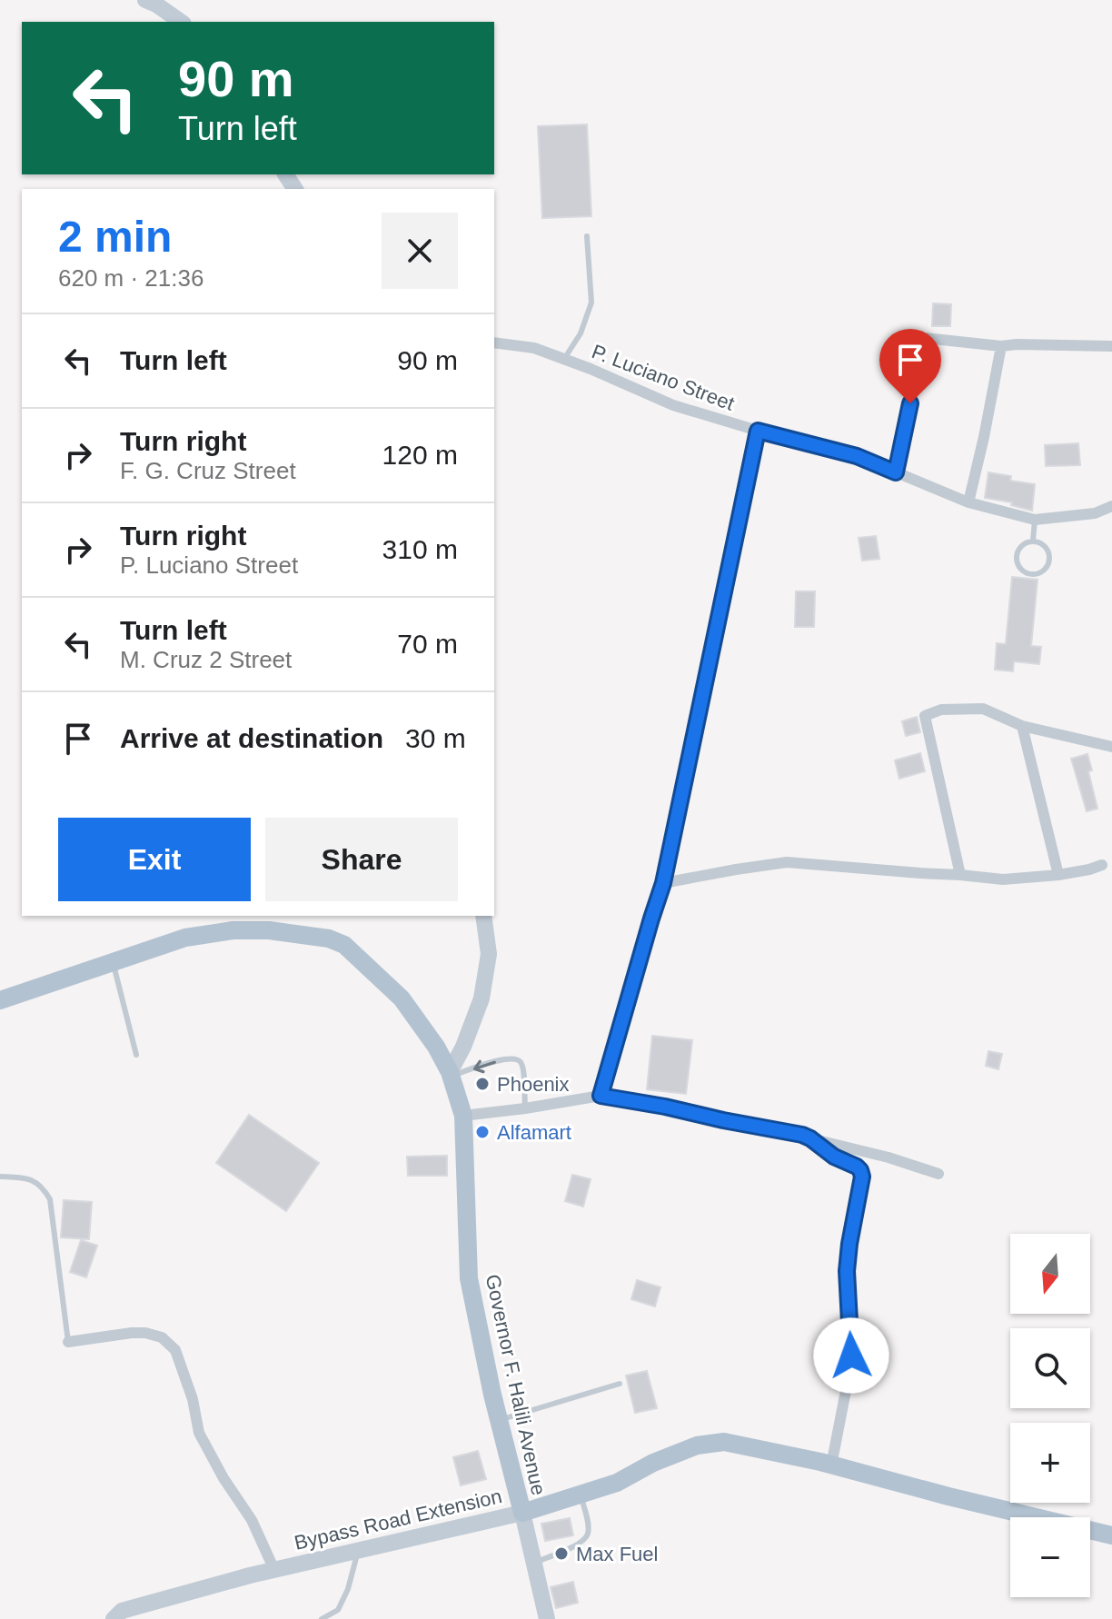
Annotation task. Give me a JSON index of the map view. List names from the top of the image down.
{
  "streets": {
    "main road": ["Governor F. Halili Avenue", "Bypass Road Extension"],
    "street": ["P. Luciano Street"]
  },
  "crossings": [
    ["Governor F. Halili Avenue", "Bypass Road Extension"]
  ],
  "places": ["Phoenix", "Alfamart", "Max Fuel"],
  "north": "bottom",
  "page": {
    "turn": ["90 m", "Turn left"],
    "heading": ["2 min", "620 m · 21:36"],
    "list": [
      {
        "name": "Turn left",
        "value": "90 m"
      },
      {
        "name": "Turn right",
        "note": "F. G. Cruz Street",
        "value": "120 m"
      },
      {
        "name": "Turn right",
        "note": "P. Luciano Street",
        "value": "310 m"
      },
      {
        "name": "Turn left",
        "note": "M. Cruz 2 Street",
        "value": "70 m"
      },
      {
        "name": "Arrive at destination",
        "value": "30 m"
      }
    ],
    "buttons": ["Exit", "Share"],
    "map_buttons": ["+", "−"]
  }
}
